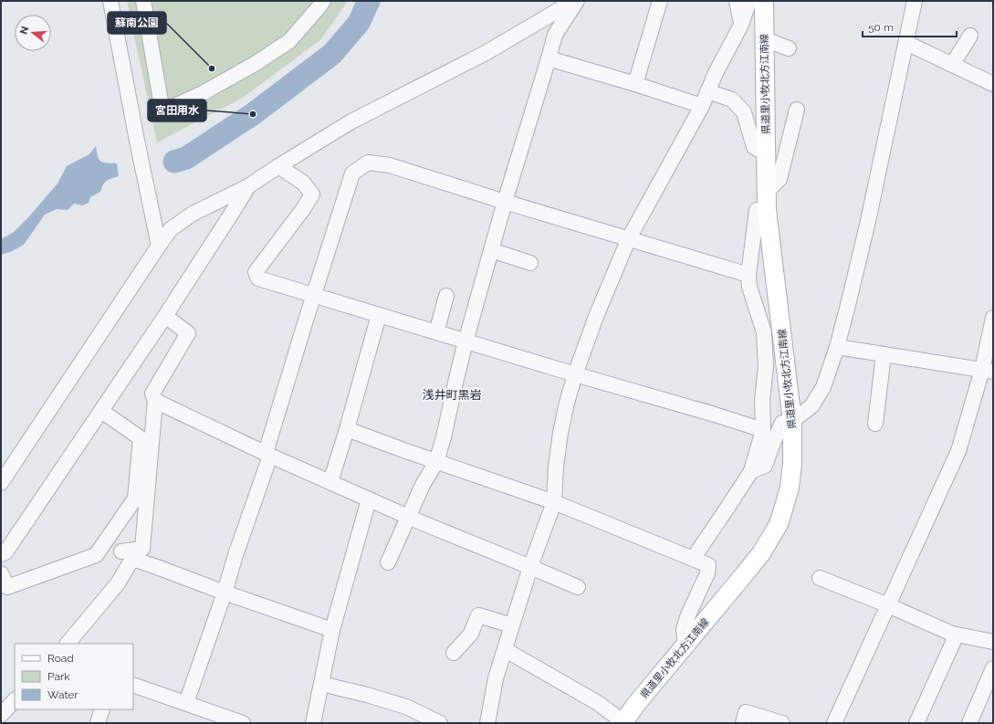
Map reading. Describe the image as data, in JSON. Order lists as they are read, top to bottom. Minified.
{"streets":{"main road":["県道里小牧北方江南線"]},"districts":["浅井町黒岩"],"places":["蘇南公園","宮田用水"],"legend":["Road","Park","Water"],"scale_bar":"50 m","north":"left"}
